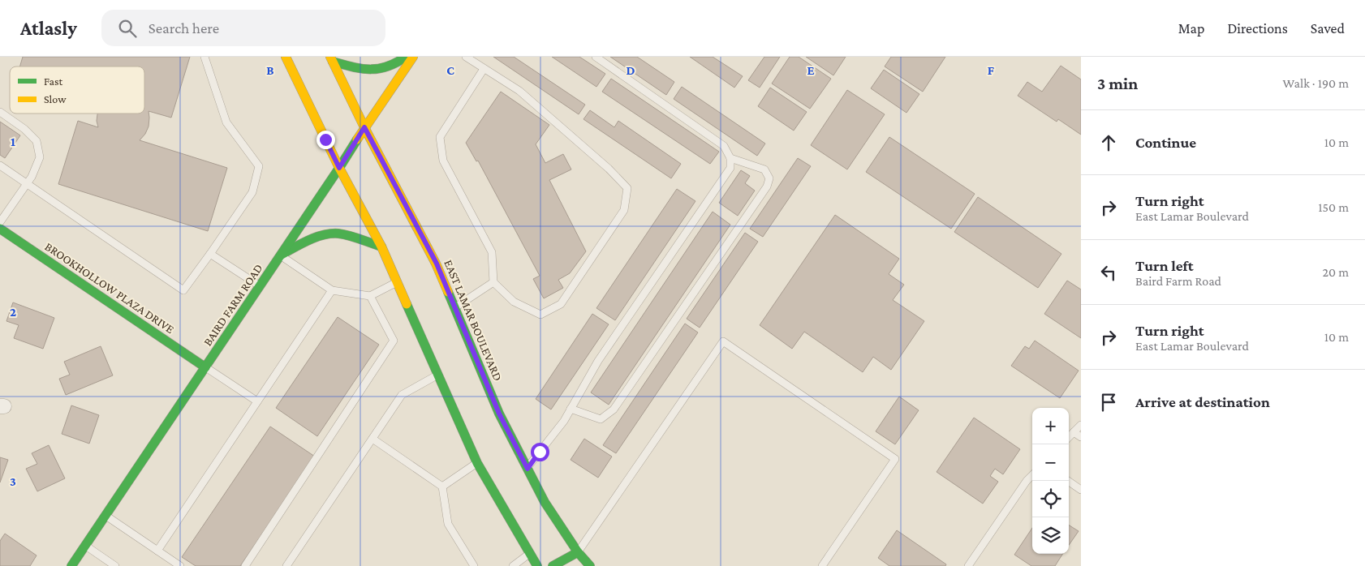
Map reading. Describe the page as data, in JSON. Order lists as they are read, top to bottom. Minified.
{"streets":{"main road":["BROOKHOLLOW PLAZA DRIVE","BAIRD FARM ROAD","EAST LAMAR BOULEVARD"]},"crossings":[["BROOKHOLLOW PLAZA DRIVE","BAIRD FARM ROAD"],["BAIRD FARM ROAD","EAST LAMAR BOULEVARD"]],"legend":["Fast","Slow"],"page":{"header":"Atlasly","search":"Search here","nav":["Map","Directions","Saved"],"heading":["3 min","Walk · 190 m"],"list":[["Continue","10 m"],["Turn right","East Lamar Boulevard","150 m"],["Turn left","Baird Farm Road","20 m"],["Turn right","East Lamar Boulevard","10 m"],"Arrive at destination"],"map_buttons":["+","−"]},"grid":{"columns":["B","C","D","E","F"],"rows":["1","2","3"]}}
